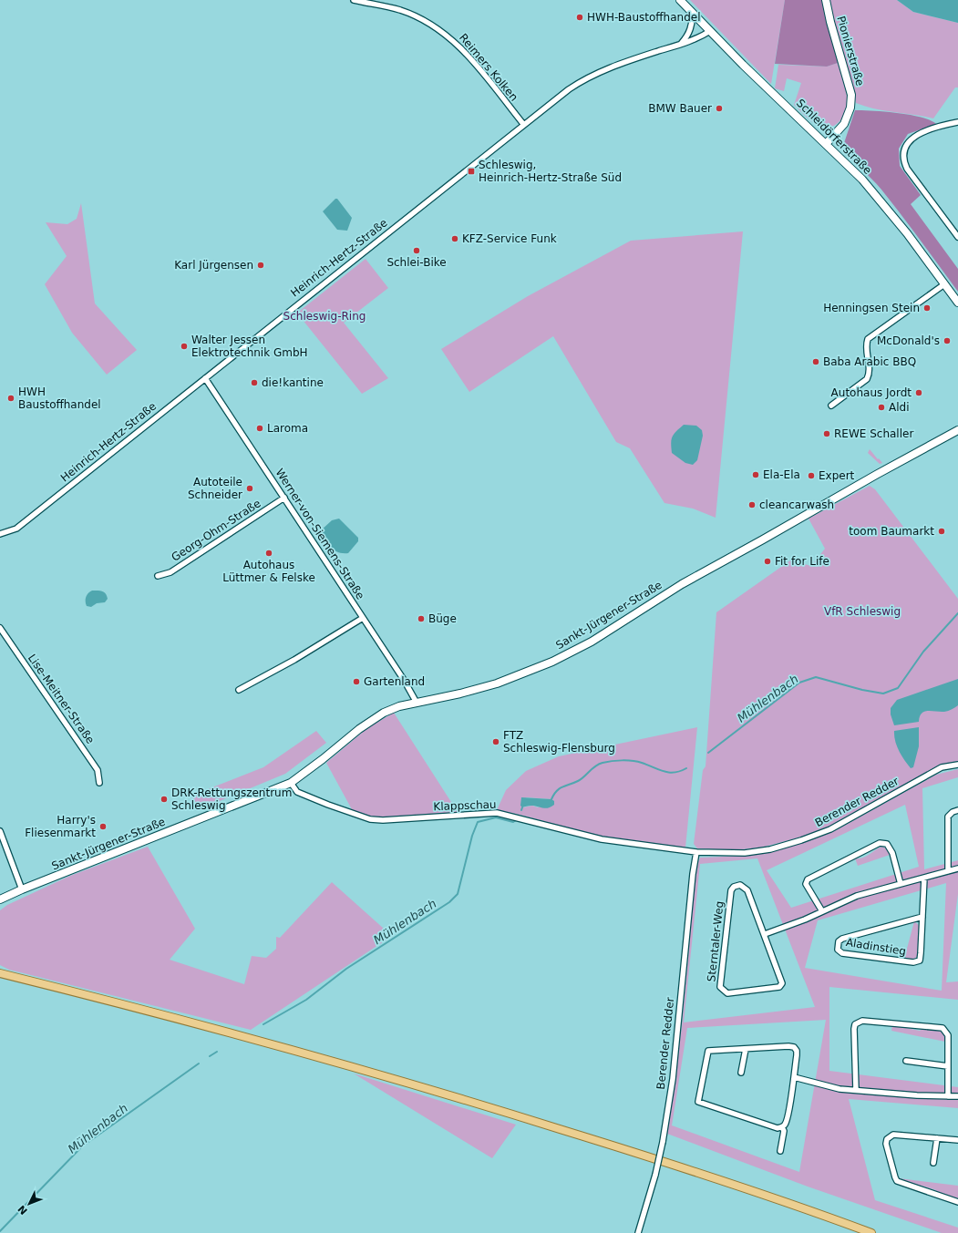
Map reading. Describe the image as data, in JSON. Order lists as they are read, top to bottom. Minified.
{"streets":{"street":["Pionierstraße","Reimers Kolken","Schleidörferstraße","Heinrich-Hertz-Straße","Georg-Ohm-Straße","Werner-von-Siemens-Straße","Sankt-Jürgener-Straße","Lise-Meitner-Straße","Berender Redder","Klappschau","Sterntaler-Weg","Aladinstieg"]},"crossings":[["Pionierstraße","Schleidörferstraße"],["Reimers Kolken","Heinrich-Hertz-Straße"],["Schleidörferstraße","Heinrich-Hertz-Straße"],["Heinrich-Hertz-Straße","Werner-von-Siemens-Straße"],["Georg-Ohm-Straße","Werner-von-Siemens-Straße"],["Werner-von-Siemens-Straße","Sankt-Jürgener-Straße"],["Sankt-Jürgener-Straße","Klappschau"],["Berender Redder","Klappschau"]],"water":["Mühlenbach"],"parks":["Schleswig-Ring","VfR Schleswig"],"places":{"other":["HWH-Baustoffhandel","BMW Bauer","KFZ-Service Funk","Schlei-Bike","Karl Jürgensen","Henningsen Stein","McDonald's","Walter Jessen Elektrotechnik GmbH","Baba Arabic BBQ","die!kantine","Autohaus Jordt","HWH Baustoffhandel","Aldi","Laroma","REWE Schaller","Ela-Ela","Expert","Autoteile Schneider","cleancarwash","toom Baumarkt","Autohaus Lüttmer & Felske","Fit for Life","Büge","Gartenland","FTZ Schleswig-Flensburg","DRK-Rettungszentrum Schleswig","Harry's Fliesenmarkt"],"transit":["Schleswig, Heinrich-Hertz-Straße Süd"]},"north":"bottom left"}
